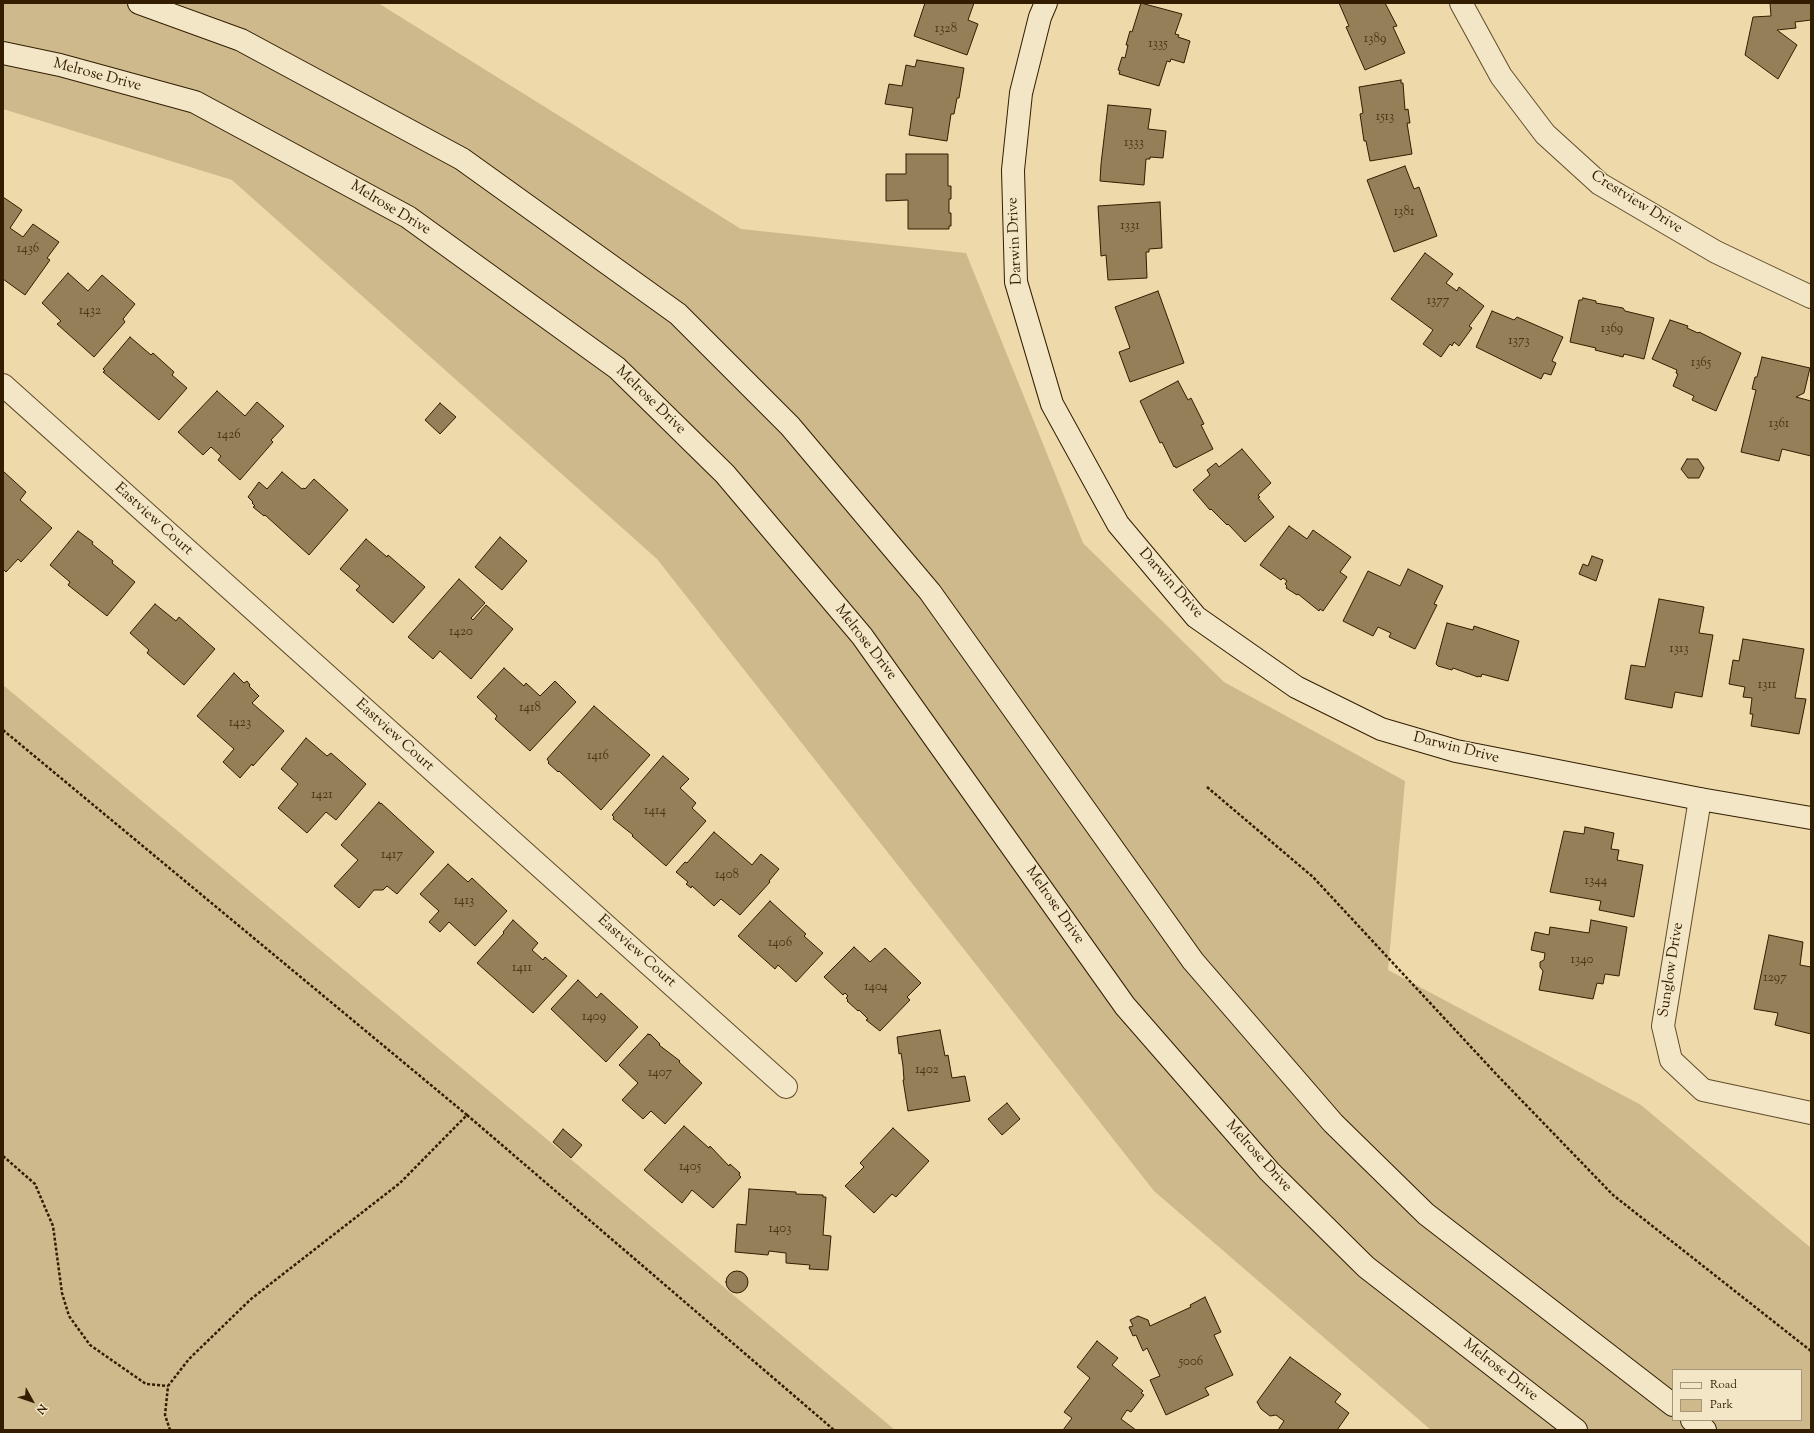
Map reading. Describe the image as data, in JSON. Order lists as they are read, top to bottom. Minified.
{"streets":{"main road":["Melrose Drive","Crestview Drive","Darwin Drive","Eastview Court","Sunglow Drive"]},"crossings":[["Darwin Drive","Sunglow Drive"]],"house_numbers":["1328","1389","1335","1513","1333","1381","1331","1436","1377","1432","1369","1373","1365","1361","1426","1420","1313","1311","1418","1423","1416","1421","1414","1417","1408","1344","1413","1406","1340","1411","1297","1404","1409","1402","1407","1405","1403","5006"],"legend":["Road","Park"],"north":"bottom right"}
